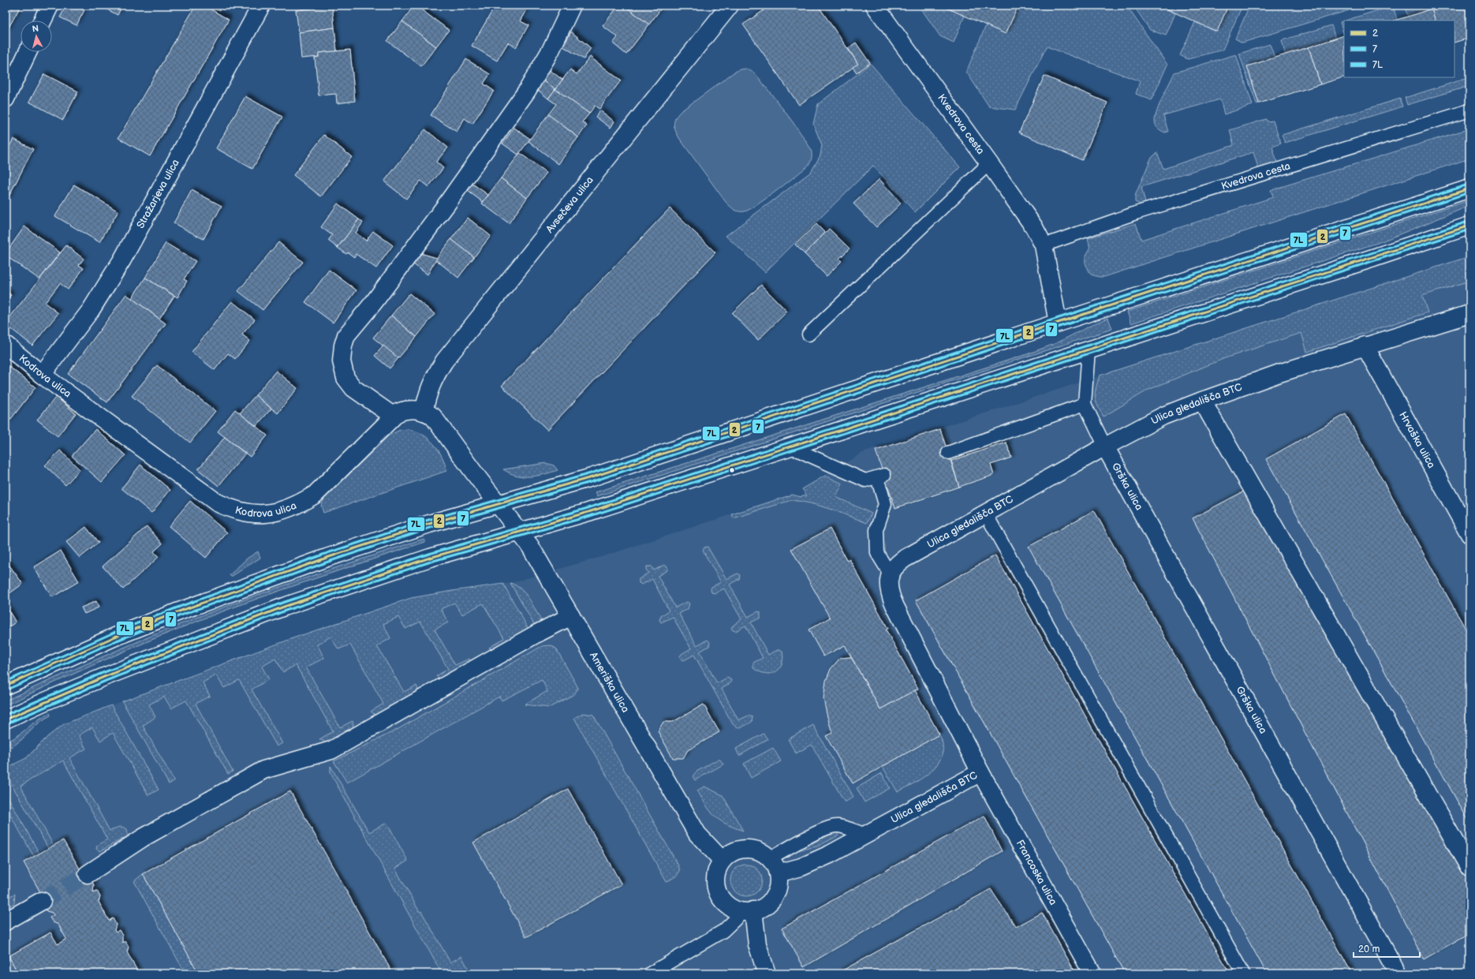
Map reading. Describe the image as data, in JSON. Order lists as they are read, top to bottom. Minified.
{"streets":{"street":["Kvedrova cesta","Stražarjeva ulica","Avsečeva ulica","Kodrova ulica","Ulica gledališča BTC","Hrvaška ulica","Grška ulica","Ameriška ulica","Francoska ulica"]},"crossings":[["Stražarjeva ulica","Kodrova ulica"],["Avsečeva ulica","Kodrova ulica"],["Kodrova ulica","Ameriška ulica"],["Ulica gledališča BTC","Hrvaška ulica"],["Ulica gledališča BTC","Grška ulica"],["Ulica gledališča BTC","Ameriška ulica"],["Ulica gledališča BTC","Francoska ulica"]],"lines":["transit line 7L","transit line 2","transit line 7"],"legend":["2","7","7L"],"scale_bar":"20 m","north":"top"}
